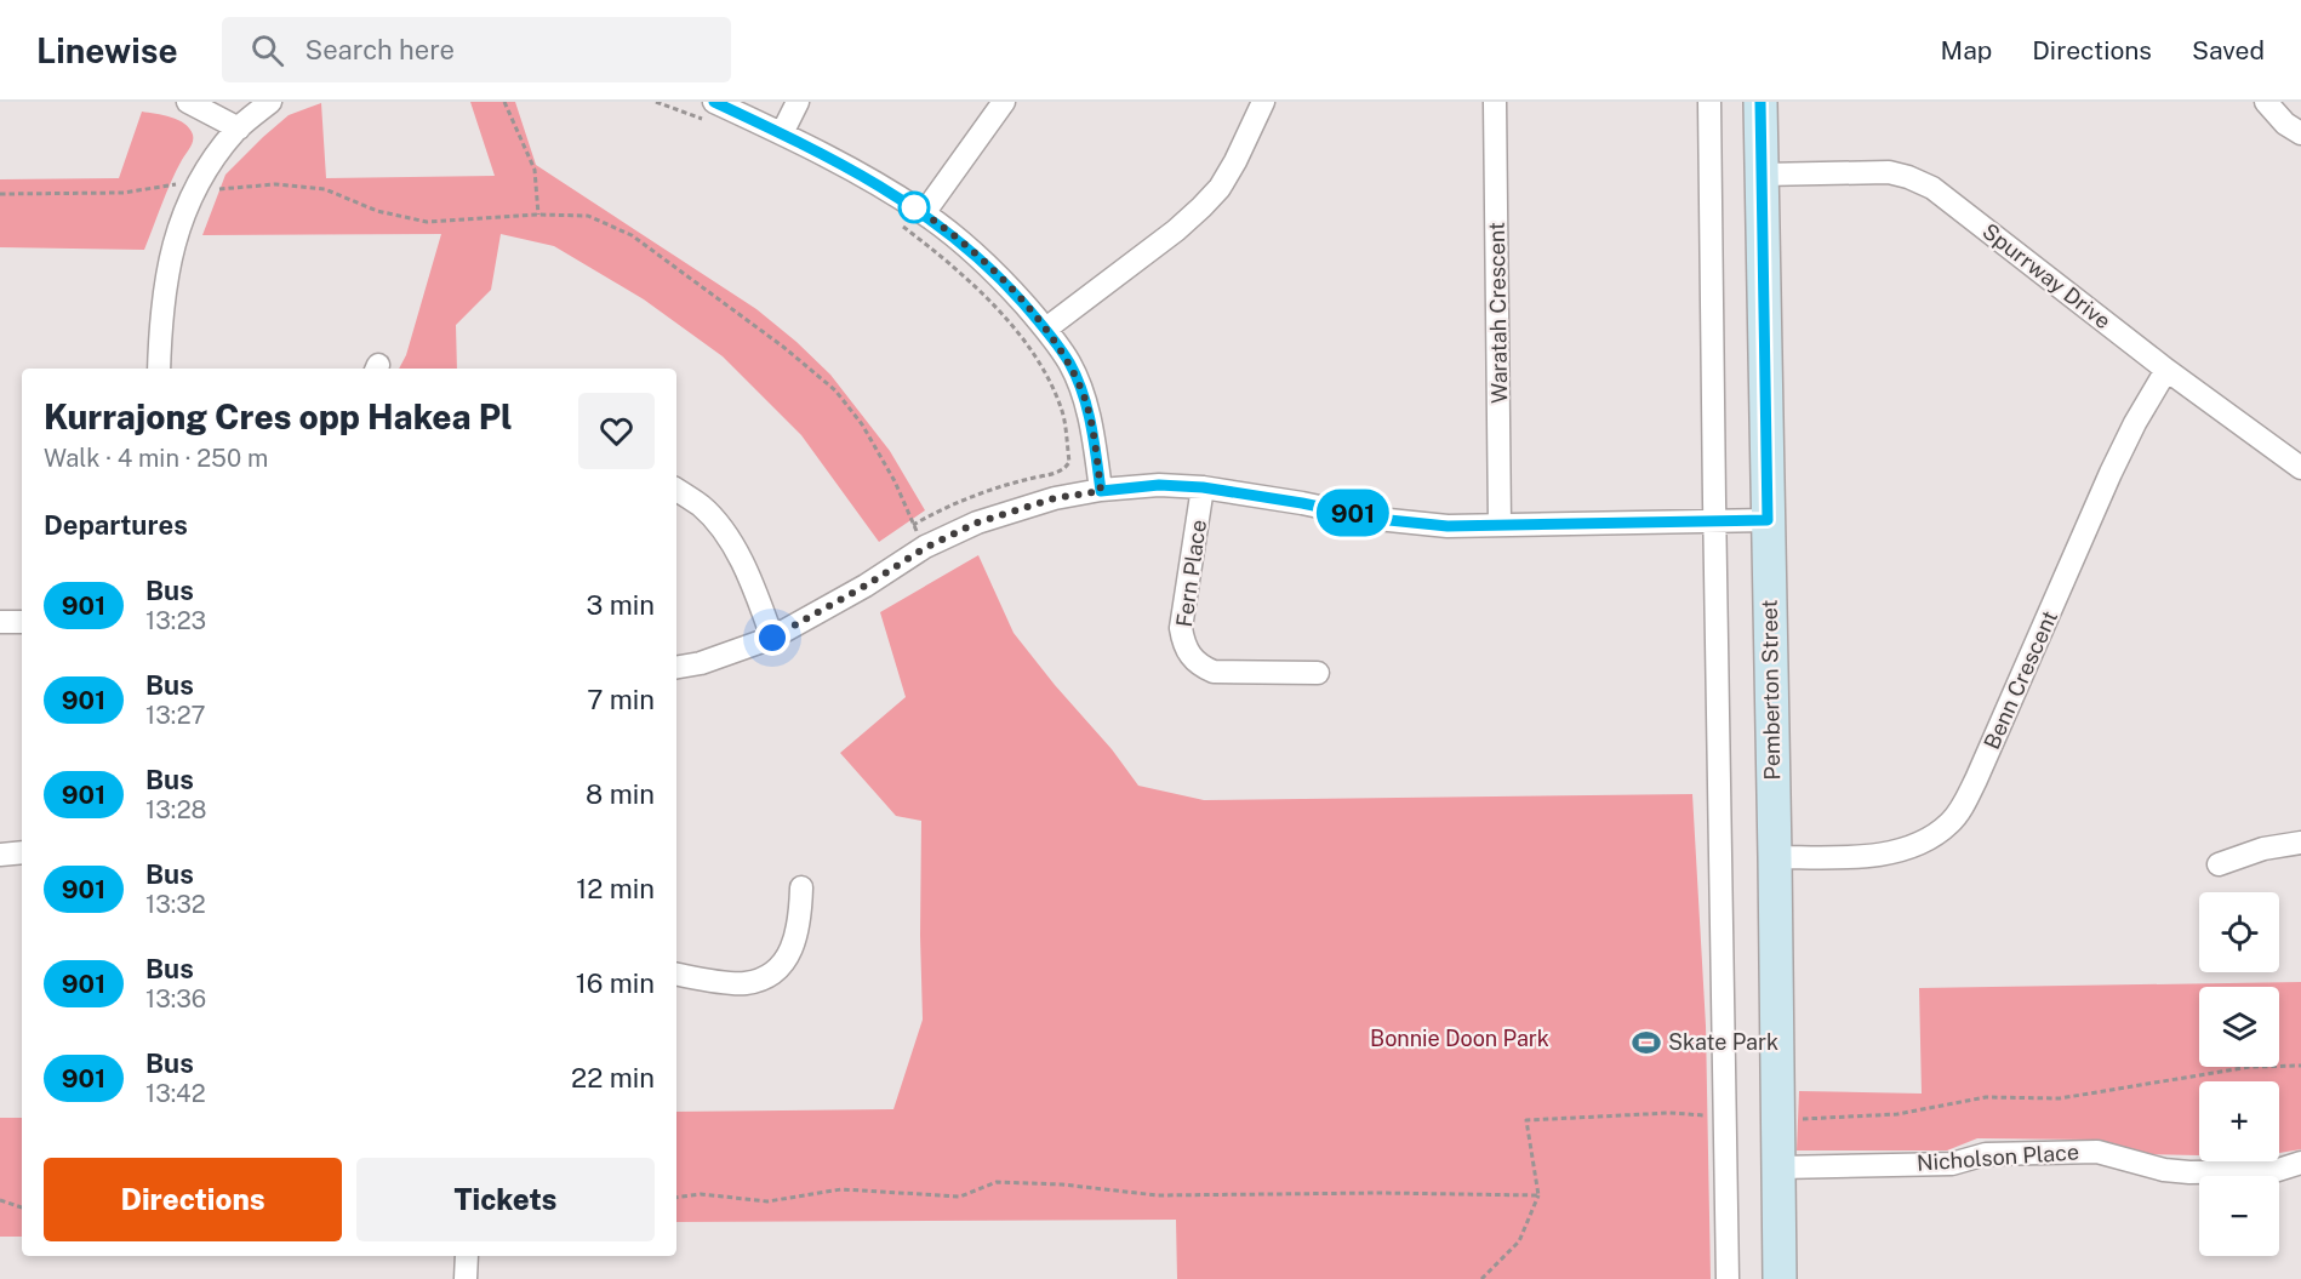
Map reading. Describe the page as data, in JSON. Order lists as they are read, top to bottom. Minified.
{"streets":{"main road":["Pemberton Street"],"street":["Spurrway Drive","Waratah Crescent","Fern Place","Benn Crescent","Nicholson Place"]},"crossings":[["Spurrway Drive","Benn Crescent"],["Spurrway Drive","Pemberton Street"],["Benn Crescent","Pemberton Street"],["Pemberton Street","Nicholson Place"]],"parks":["Bonnie Doon Park"],"places":{"sports":["Skate Park"]},"lines":["bus line 901"],"page":{"header":"Linewise","search":"Search here","nav":["Map","Directions","Saved"],"on_map":"901","heading":[["Kurrajong Cres opp Hakea Pl","Walk · 4 min · 250 m"],"Departures"],"list":[{"mark":"901","name":"Bus","note":"13:23","value":"3 min"},{"mark":"901","name":"Bus","note":"13:27","value":"7 min"},{"mark":"901","name":"Bus","note":"13:28","value":"8 min"},{"mark":"901","name":"Bus","note":"13:32","value":"12 min"},{"mark":"901","name":"Bus","note":"13:36","value":"16 min"},{"mark":"901","name":"Bus","note":"13:42","value":"22 min"}],"map_buttons":["+","−"],"buttons":["Directions","Tickets"]}}
